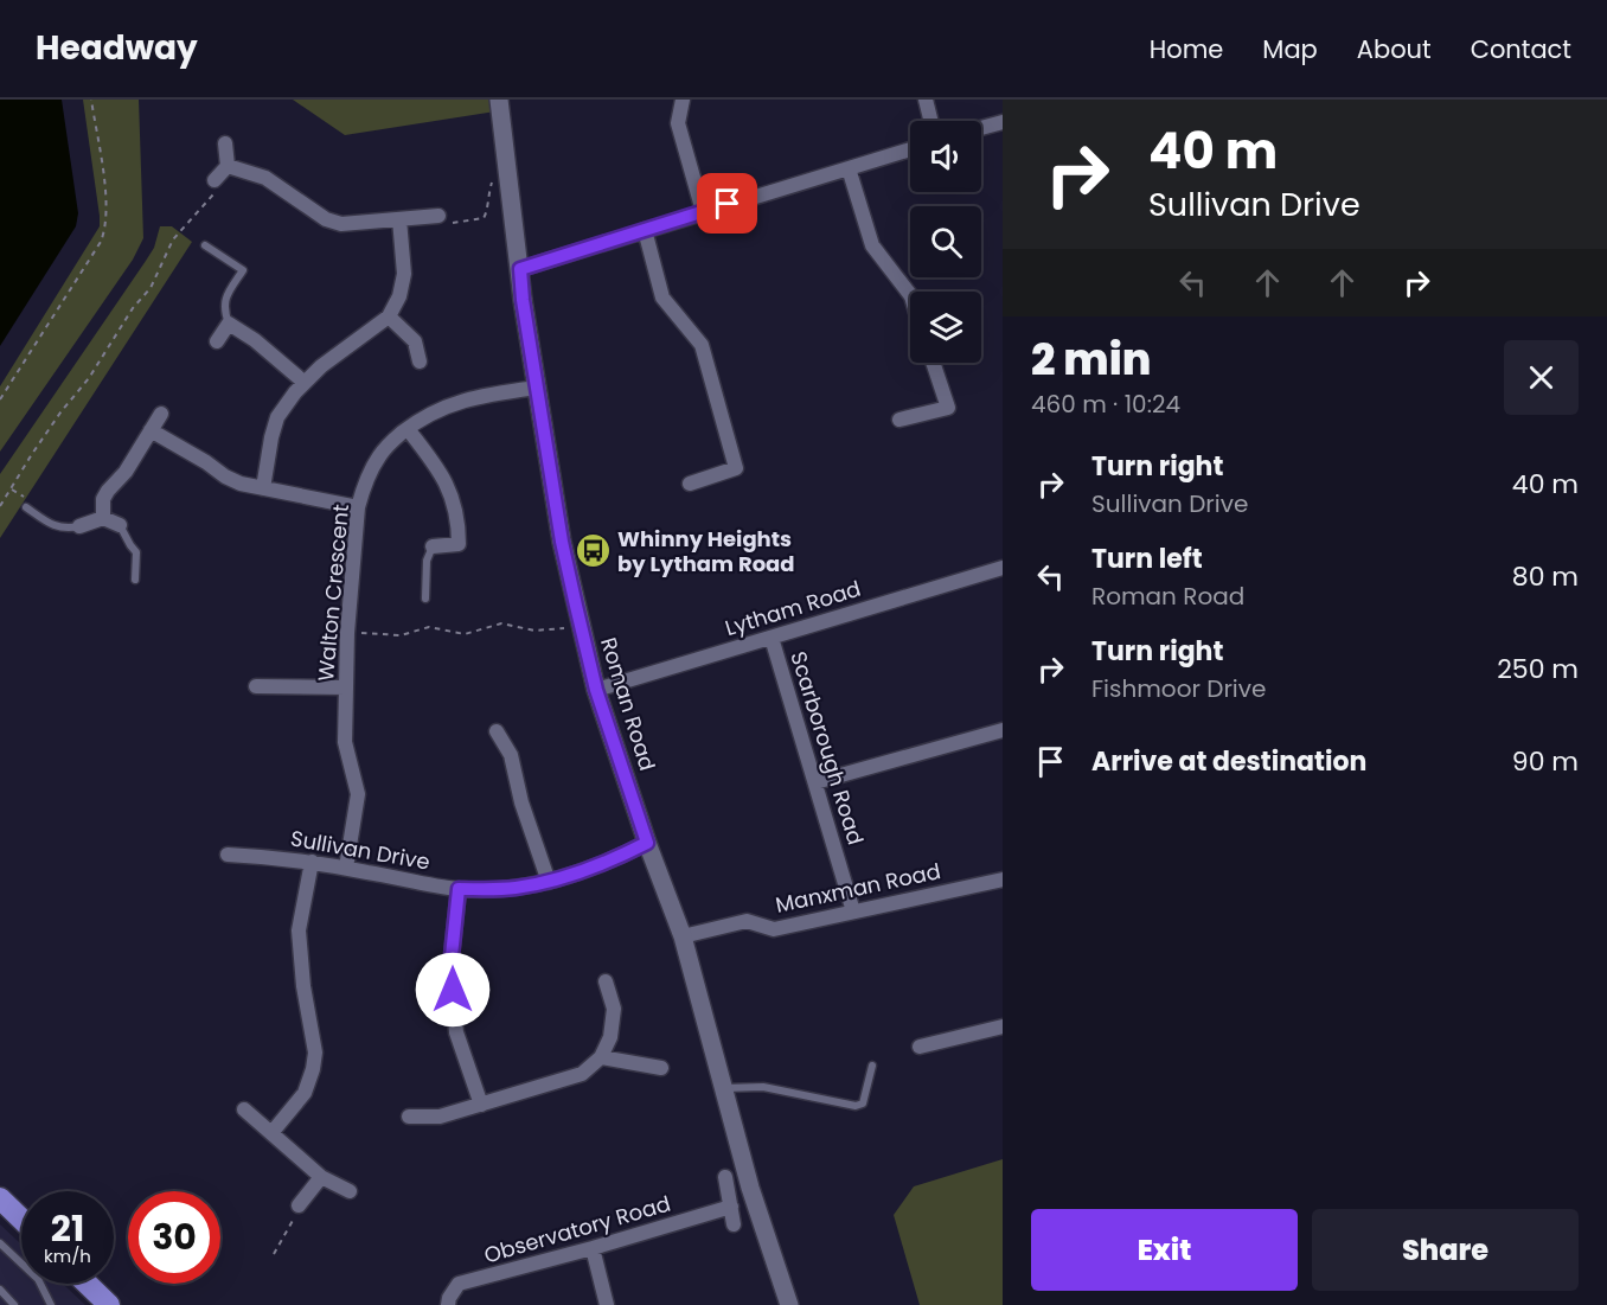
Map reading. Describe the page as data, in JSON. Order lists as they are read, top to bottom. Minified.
{"streets":{"street":["Walton Crescent","Lytham Road","Roman Road","Scarborough Road","Sullivan Drive","Manxman Road","Observatory Road"]},"crossings":[["Walton Crescent","Roman Road"],["Walton Crescent","Sullivan Drive"],["Lytham Road","Roman Road"],["Lytham Road","Scarborough Road"],["Roman Road","Sullivan Drive"],["Roman Road","Manxman Road"],["Scarborough Road","Manxman Road"]],"places":{"bus stop":["Whinny Heights by Lytham Road"]},"page":{"header":"Headway","nav":["Home","Map","About","Contact"],"turn":["40 m","Sullivan Drive"],"heading":["2 min","460 m · 10:24"],"list":[{"name":"Turn right","note":"Sullivan Drive","value":"40 m"},{"name":"Turn left","note":"Roman Road","value":"80 m"},{"name":"Turn right","note":"Fishmoor Drive","value":"250 m"},{"name":"Arrive at destination","value":"90 m"}],"speed":"21 km/h","limit":"30","buttons":["Exit","Share"]}}
